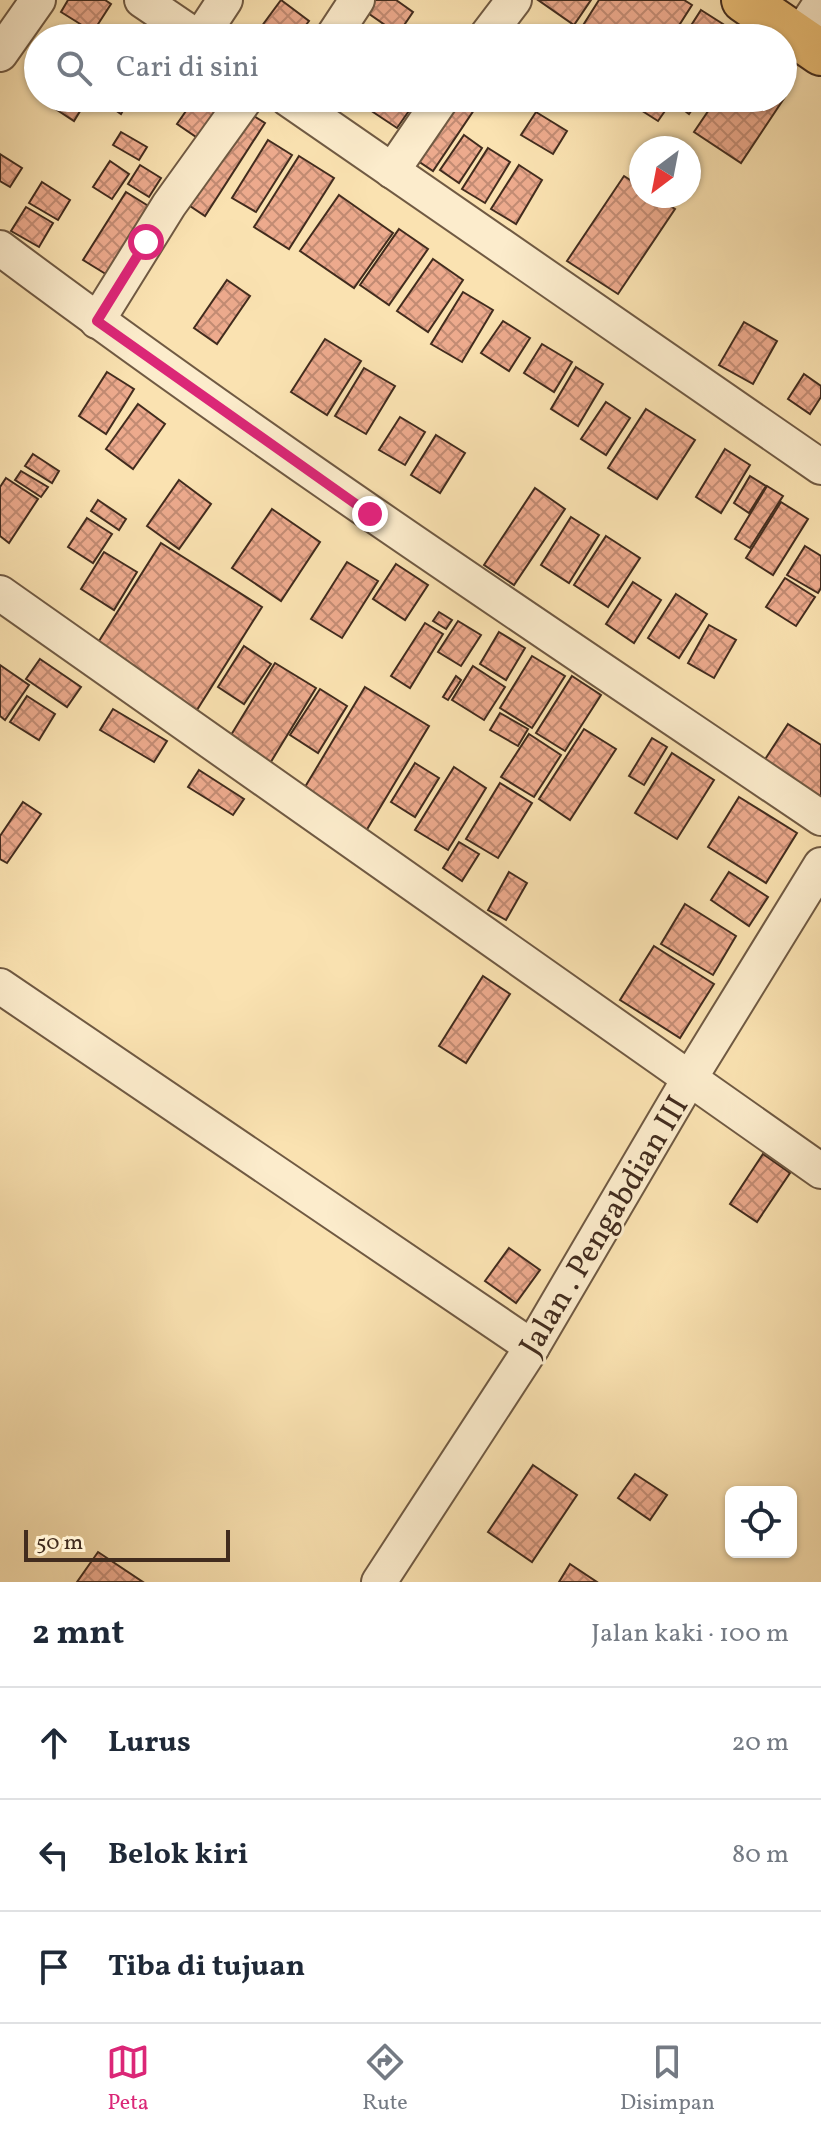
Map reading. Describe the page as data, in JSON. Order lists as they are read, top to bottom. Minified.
{"streets":{"street":["Jalan . Pengabdian III"]},"scale_bar":"50 m","north":"bottom left","page":{"search":"Cari di sini","scale":"50 m","heading":["2 mnt","Jalan kaki · 100 m"],"list":[["Lurus","20 m"],["Belok kiri","80 m"],"Tiba di tujuan"],"nav":["Peta","Rute","Disimpan"]}}
